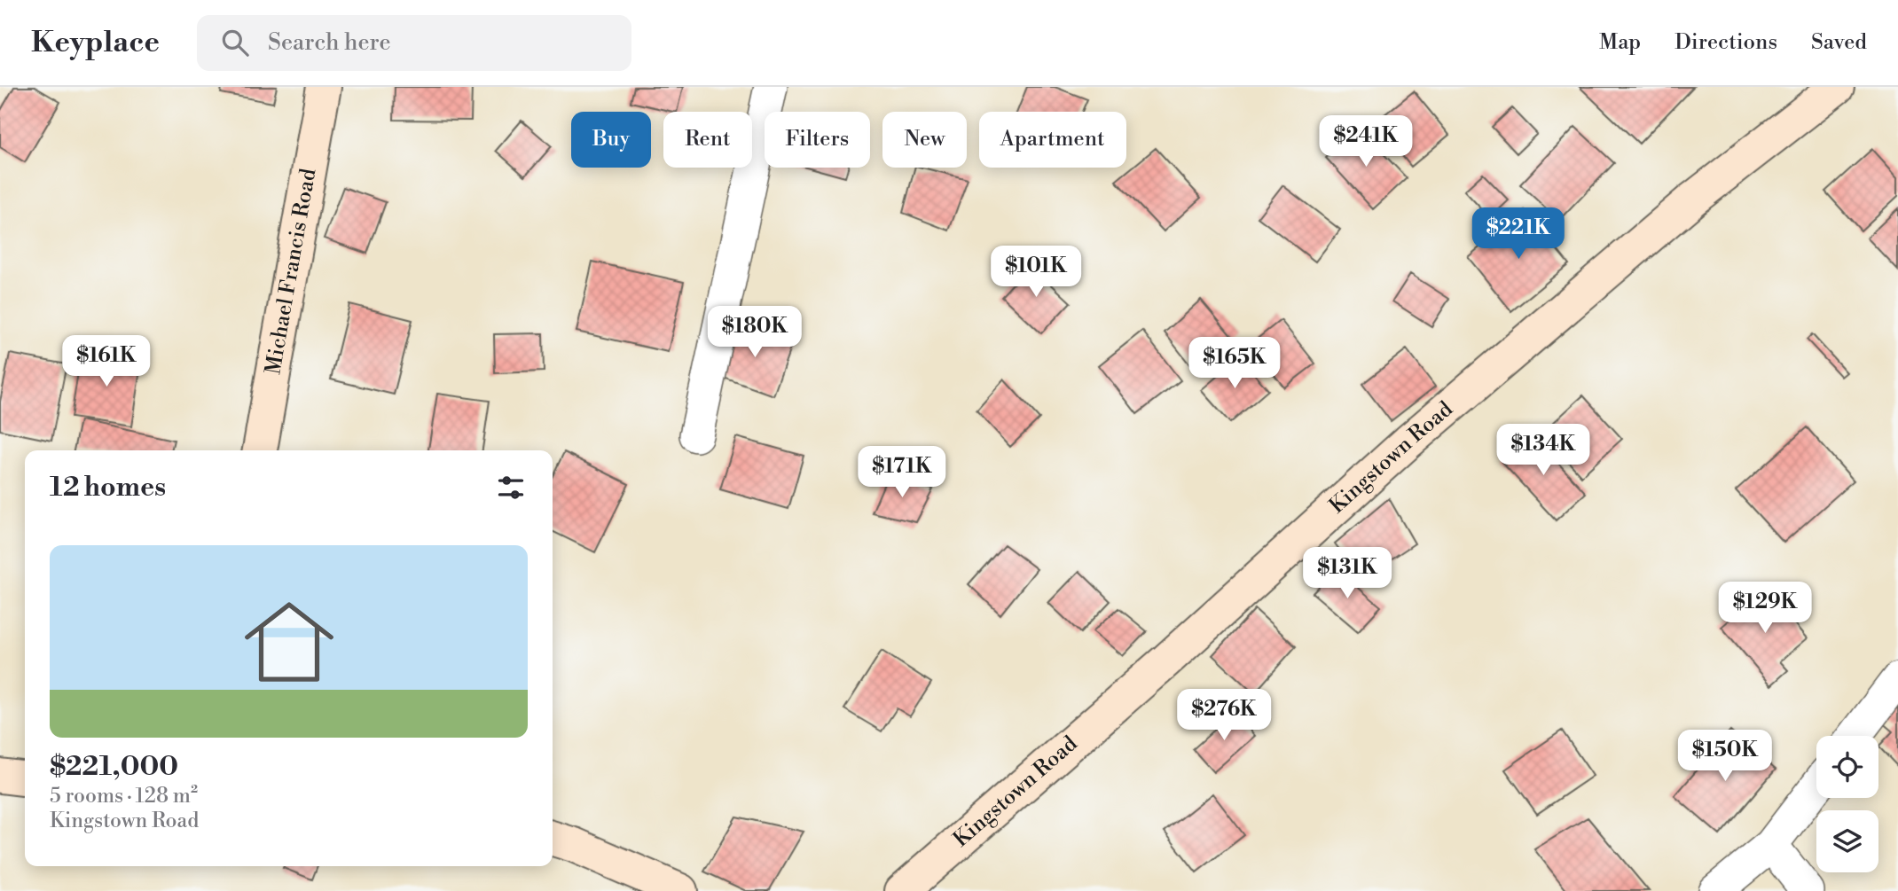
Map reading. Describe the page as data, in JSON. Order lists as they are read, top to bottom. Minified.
{"streets":{"street":["Michael Francis Road","Kingstown Road"]},"page":{"header":"Keyplace","search":"Search here","nav":["Map","Directions","Saved"],"chip":["Buy","Rent","Filters","New","Apartment"],"price":["$241K","$221K","$101K","$180K","$161K","$165K","$134K","$171K","$131K","$129K","$276K","$150K"],"heading":"12 homes","list":[{"name":"$221,000","note":"5 rooms · 128 m² · Kingstown Road"}]}}
